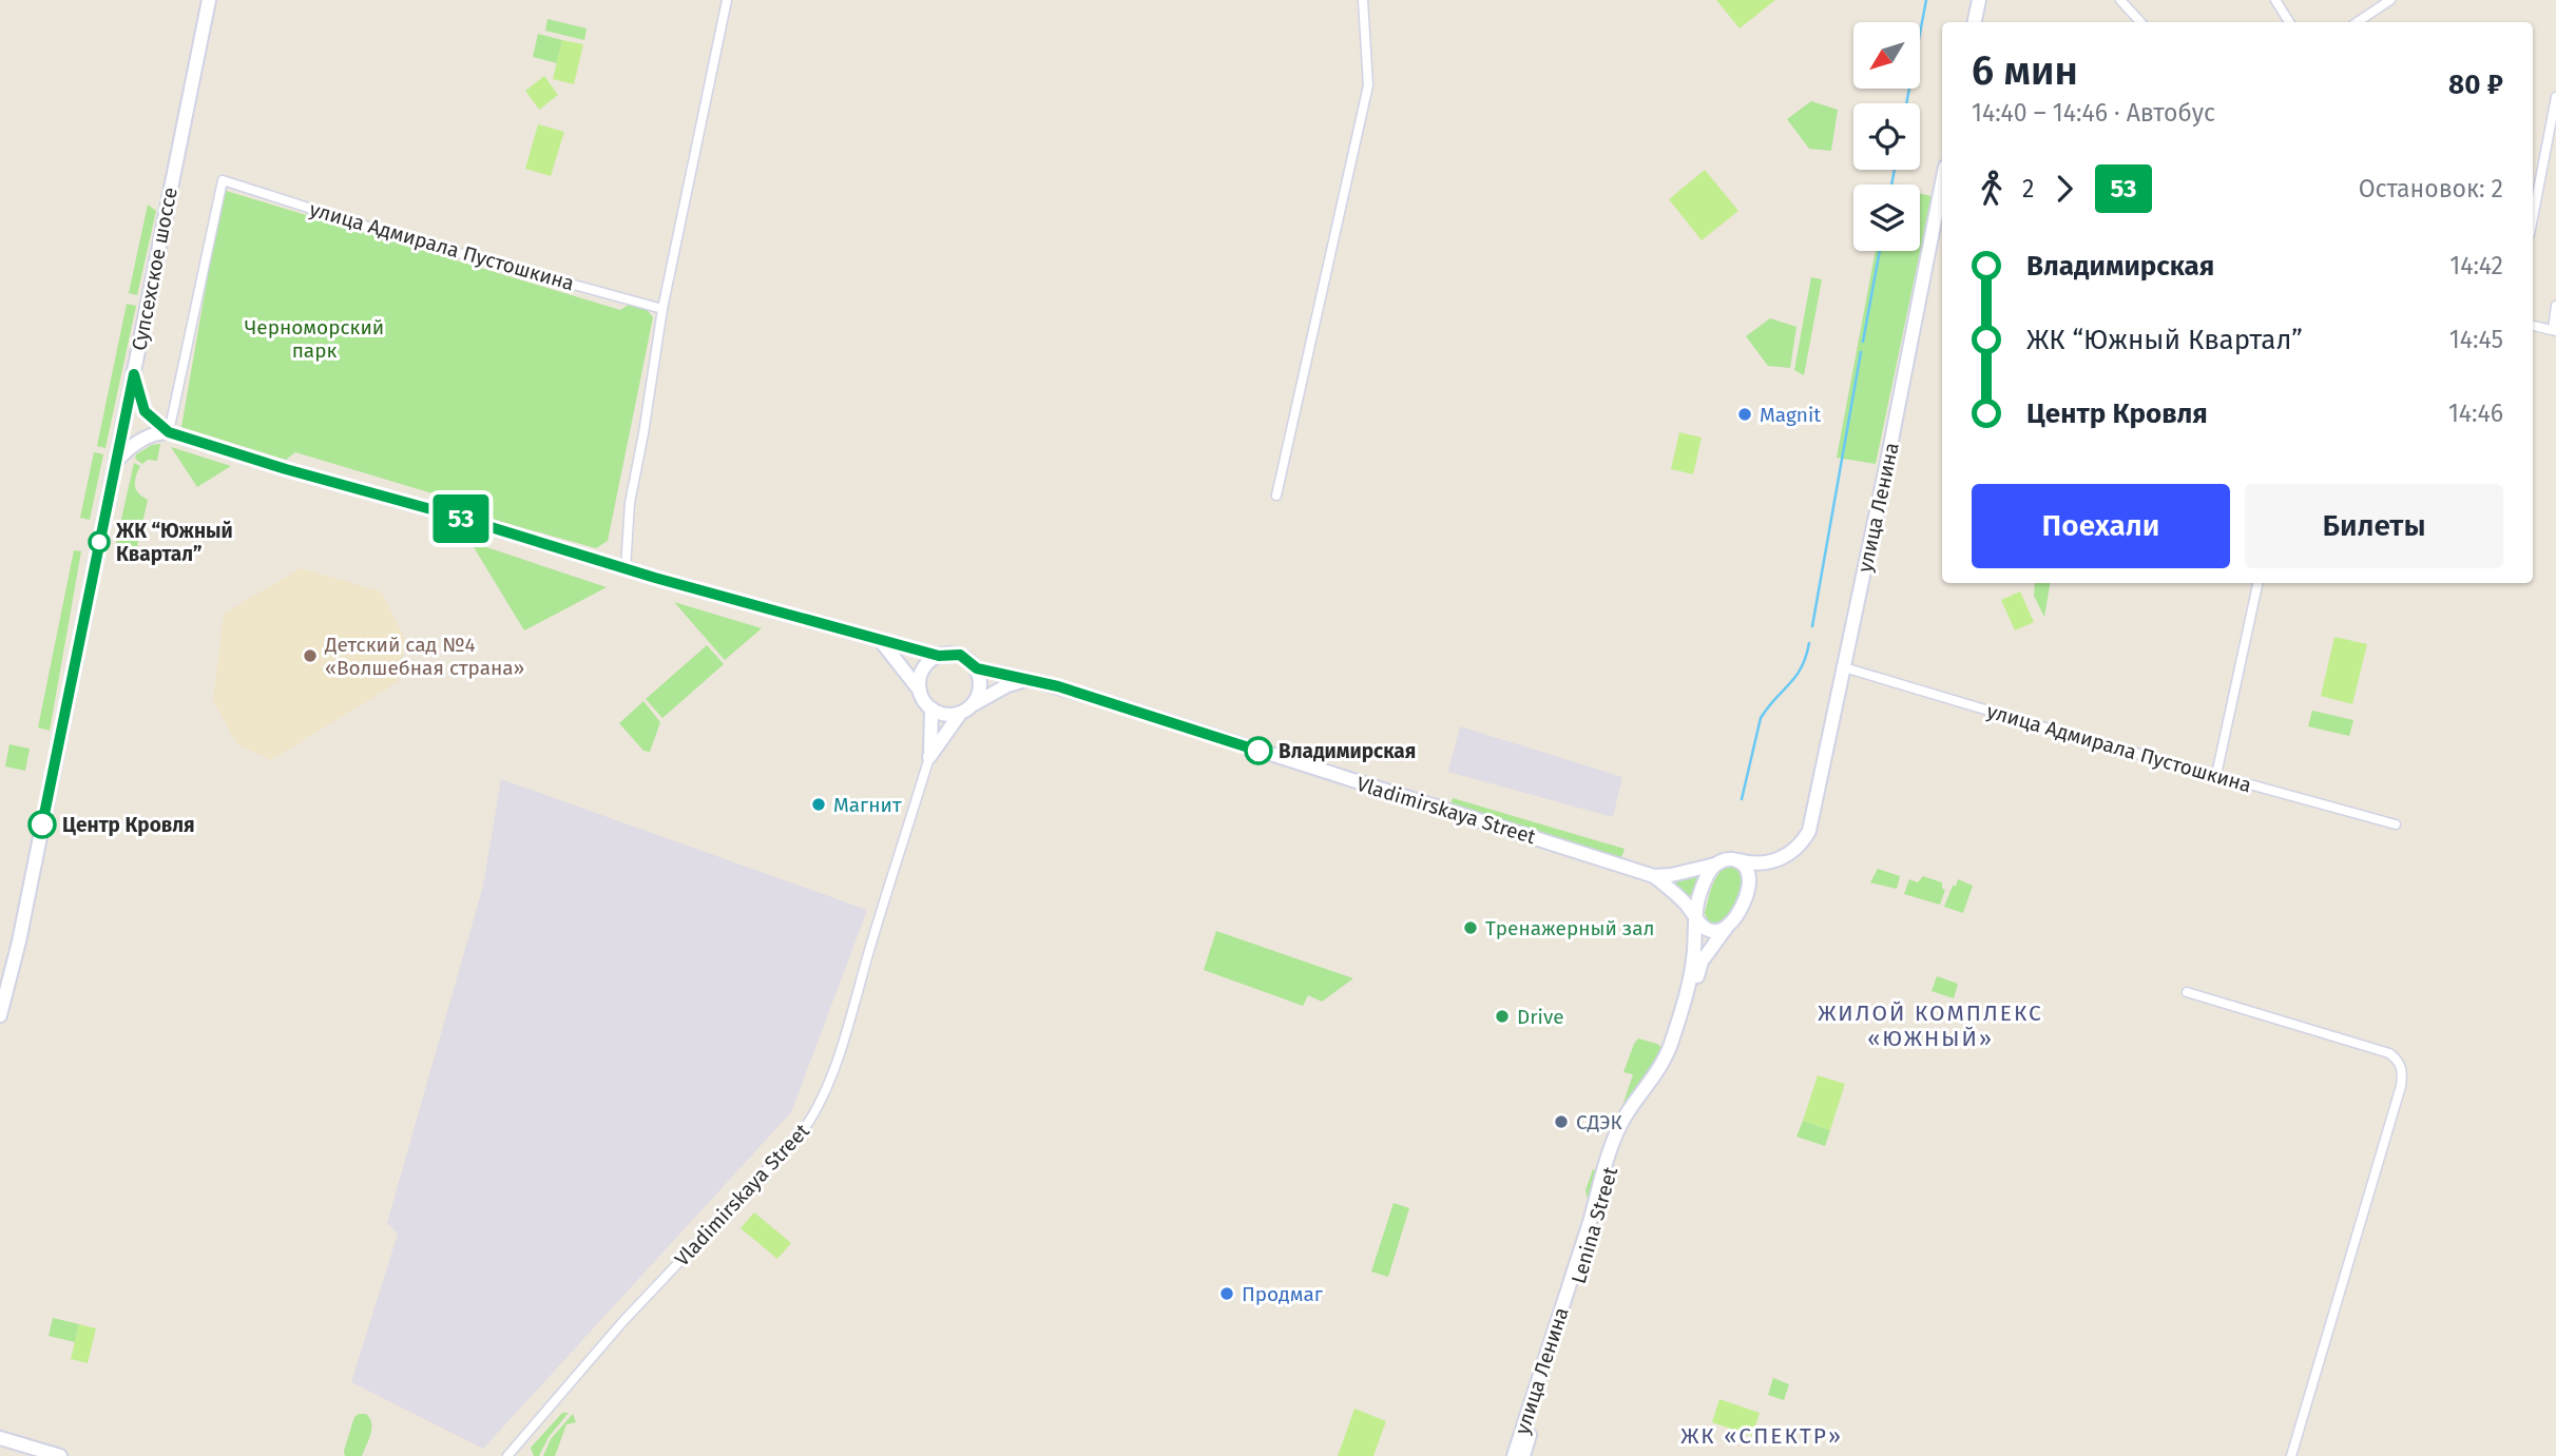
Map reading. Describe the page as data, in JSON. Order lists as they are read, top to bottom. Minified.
{"streets":{"street":["улица Адмирала Пустошкина","Супсехское шоссе","улица Ленина","Vladimirskaya Street","Lenina Street"]},"crossings":[["улица Адмирала Пустошкина","улица Ленина"],["улица Ленина","Vladimirskaya Street"],["Vladimirskaya Street","Lenina Street"]],"districts":["ЖИЛОЙ КОМПЛЕКС «ЮЖНЫЙ»","ЖК «СПЕКТР»"],"parks":["Черноморский парк"],"places":["Magnit","ЖК “Южный Квартал”","Детский сад №4 «Волшебная страна»","Владимирская","Магнит","Центр Кровля","Тренажерный зал","Drive","СДЭК","Продмаг"],"lines":["bus line 53"],"north":"bottom left","page":{"on_map":"53","heading":["6 мин","14:40 – 14:46 · Автобус","80 ₽"],"legs":["2","53","Остановок: 2"],"list":[{"name":"Владимирская","value":"14:42"},{"name":"ЖК “Южный Квартал”","value":"14:45"},{"name":"Центр Кровля","value":"14:46"}],"buttons":["Поехали","Билеты"]}}
